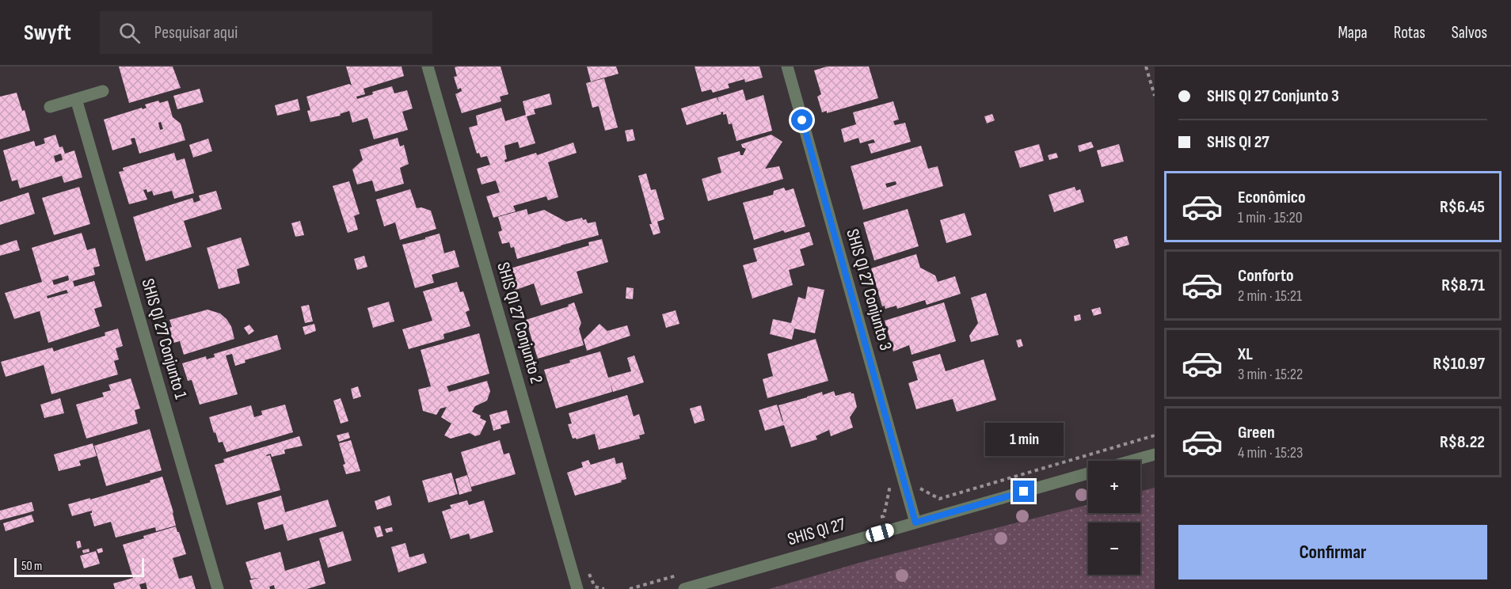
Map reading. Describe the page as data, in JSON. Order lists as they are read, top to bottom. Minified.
{"streets":{"street":["SHIS QI 27 Conjunto 3","SHIS QI 27 Conjunto 2","SHIS QI 27 Conjunto 1","SHIS QI 27"]},"crossings":[["SHIS QI 27 Conjunto 3","SHIS QI 27"]],"scale_bar":"50 m","page":{"header":"Swyft","search":"Pesquisar aqui","nav":["Mapa","Rotas","Salvos"],"banner":["SHIS QI 27 Conjunto 3","SHIS QI 27"],"list":[{"name":"Econômico","note":"1 min · 15:20","value":"R$6.45"},{"name":"Conforto","note":"2 min · 15:21","value":"R$8.71"},{"name":"XL","note":"3 min · 15:22","value":"R$10.97"},{"name":"Green","note":"4 min · 15:23","value":"R$8.22"}],"bubble":"1 min","map_buttons":["+","−"],"buttons":"Confirmar","scale":"50 m"}}
